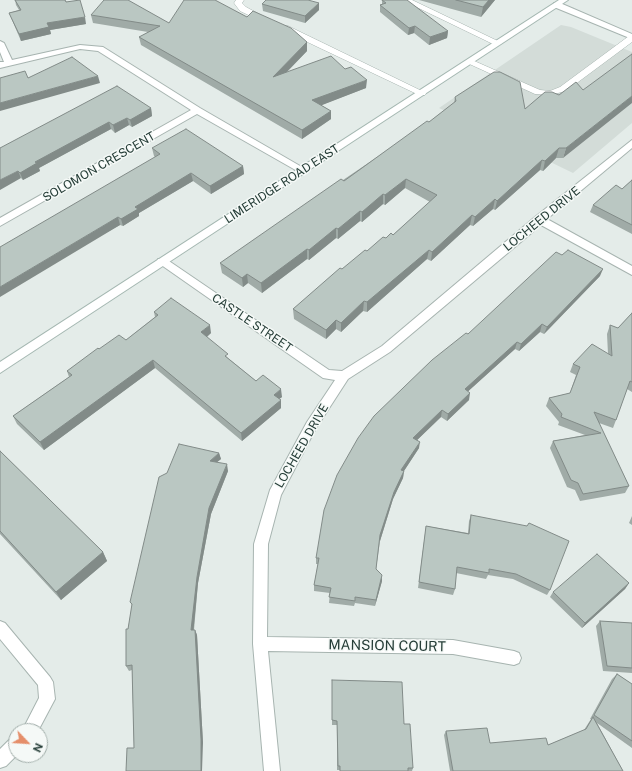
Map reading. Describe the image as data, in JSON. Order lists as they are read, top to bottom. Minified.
{"streets":{"street":["SOLOMON CRESCENT","LIMERIDGE ROAD EAST","LOCHEED DRIVE","CASTLE STREET","MANSION COURT"]},"crossings":[["LIMERIDGE ROAD EAST","CASTLE STREET"],["LOCHEED DRIVE","CASTLE STREET"],["LOCHEED DRIVE","MANSION COURT"]],"north":"bottom right"}
